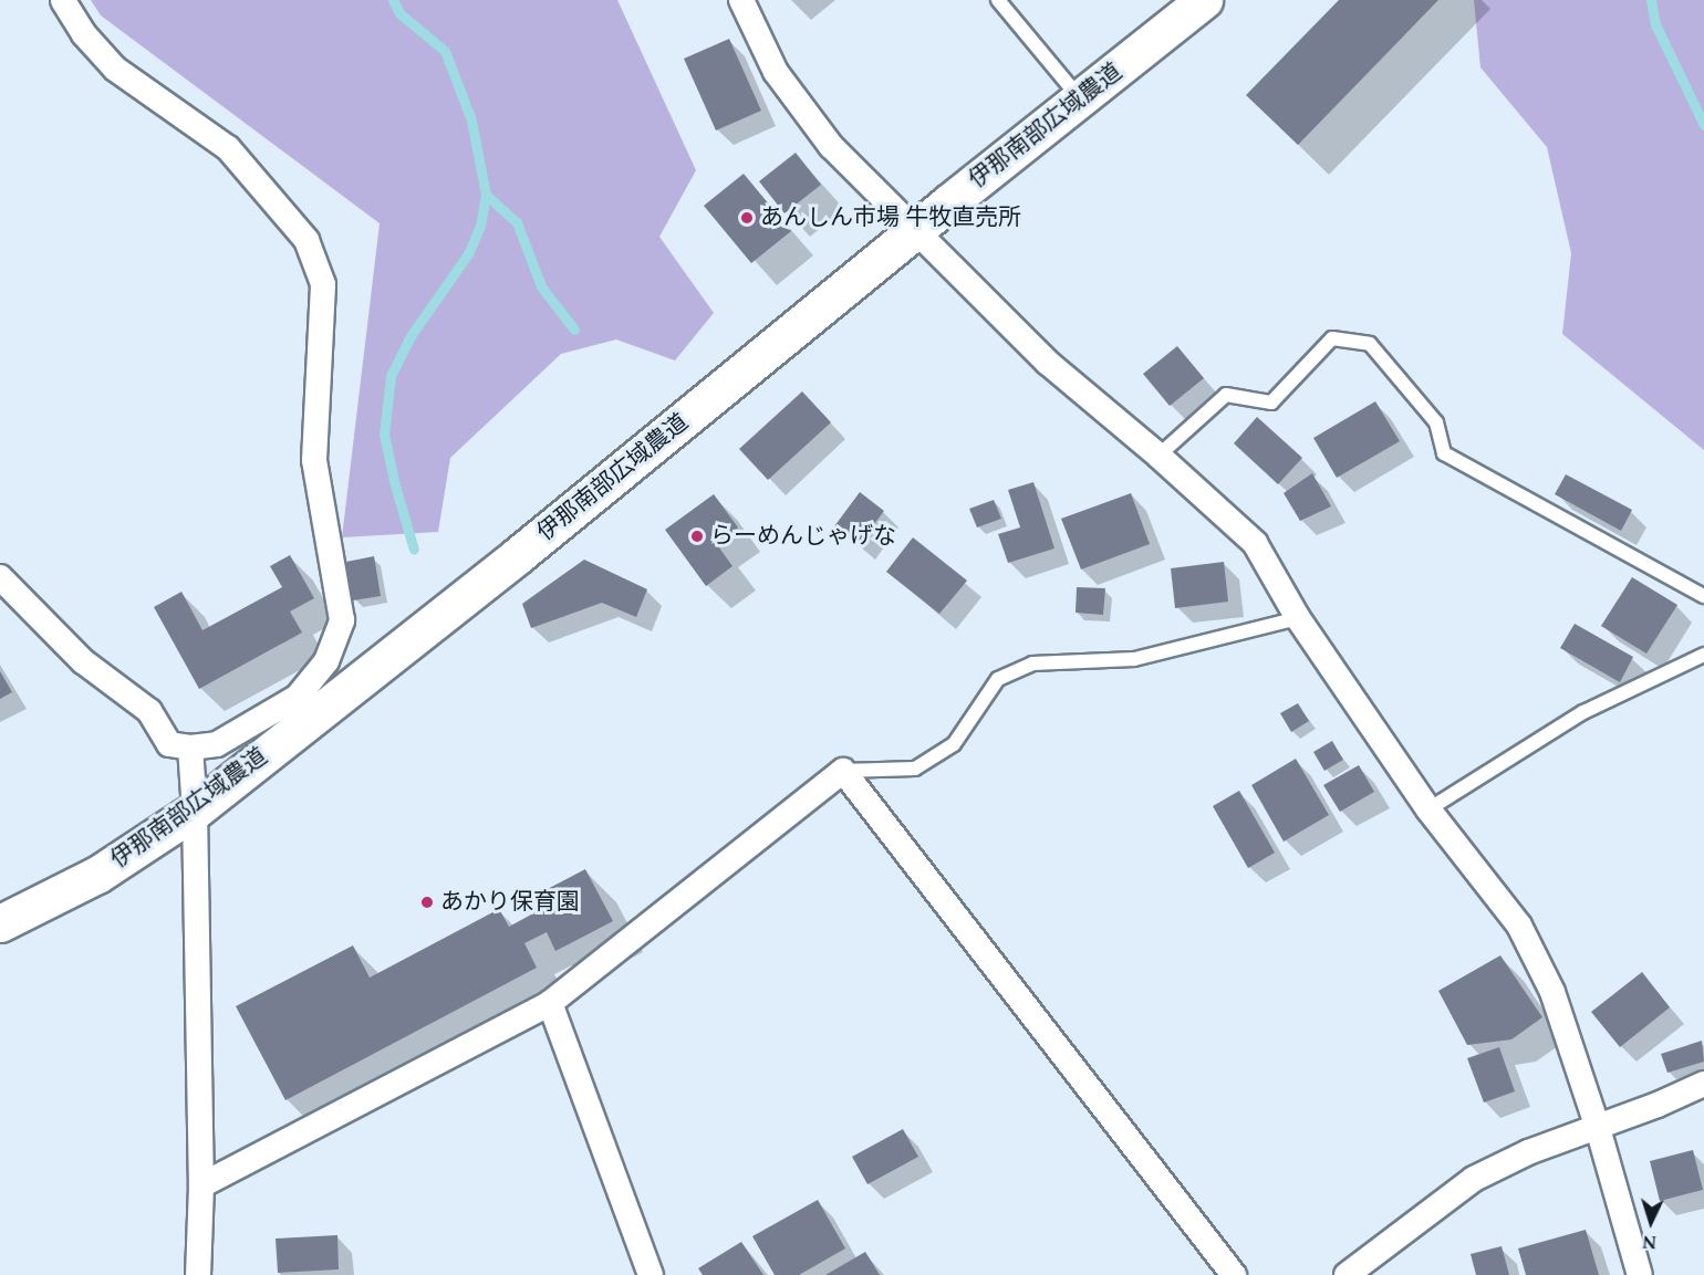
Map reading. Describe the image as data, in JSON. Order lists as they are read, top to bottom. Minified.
{"streets":{"street":["伊那南部広域農道"]},"places":["あんしん市場 牛牧直売所","らーめんじゃげな","あかり保育園"],"north":"bottom"}
